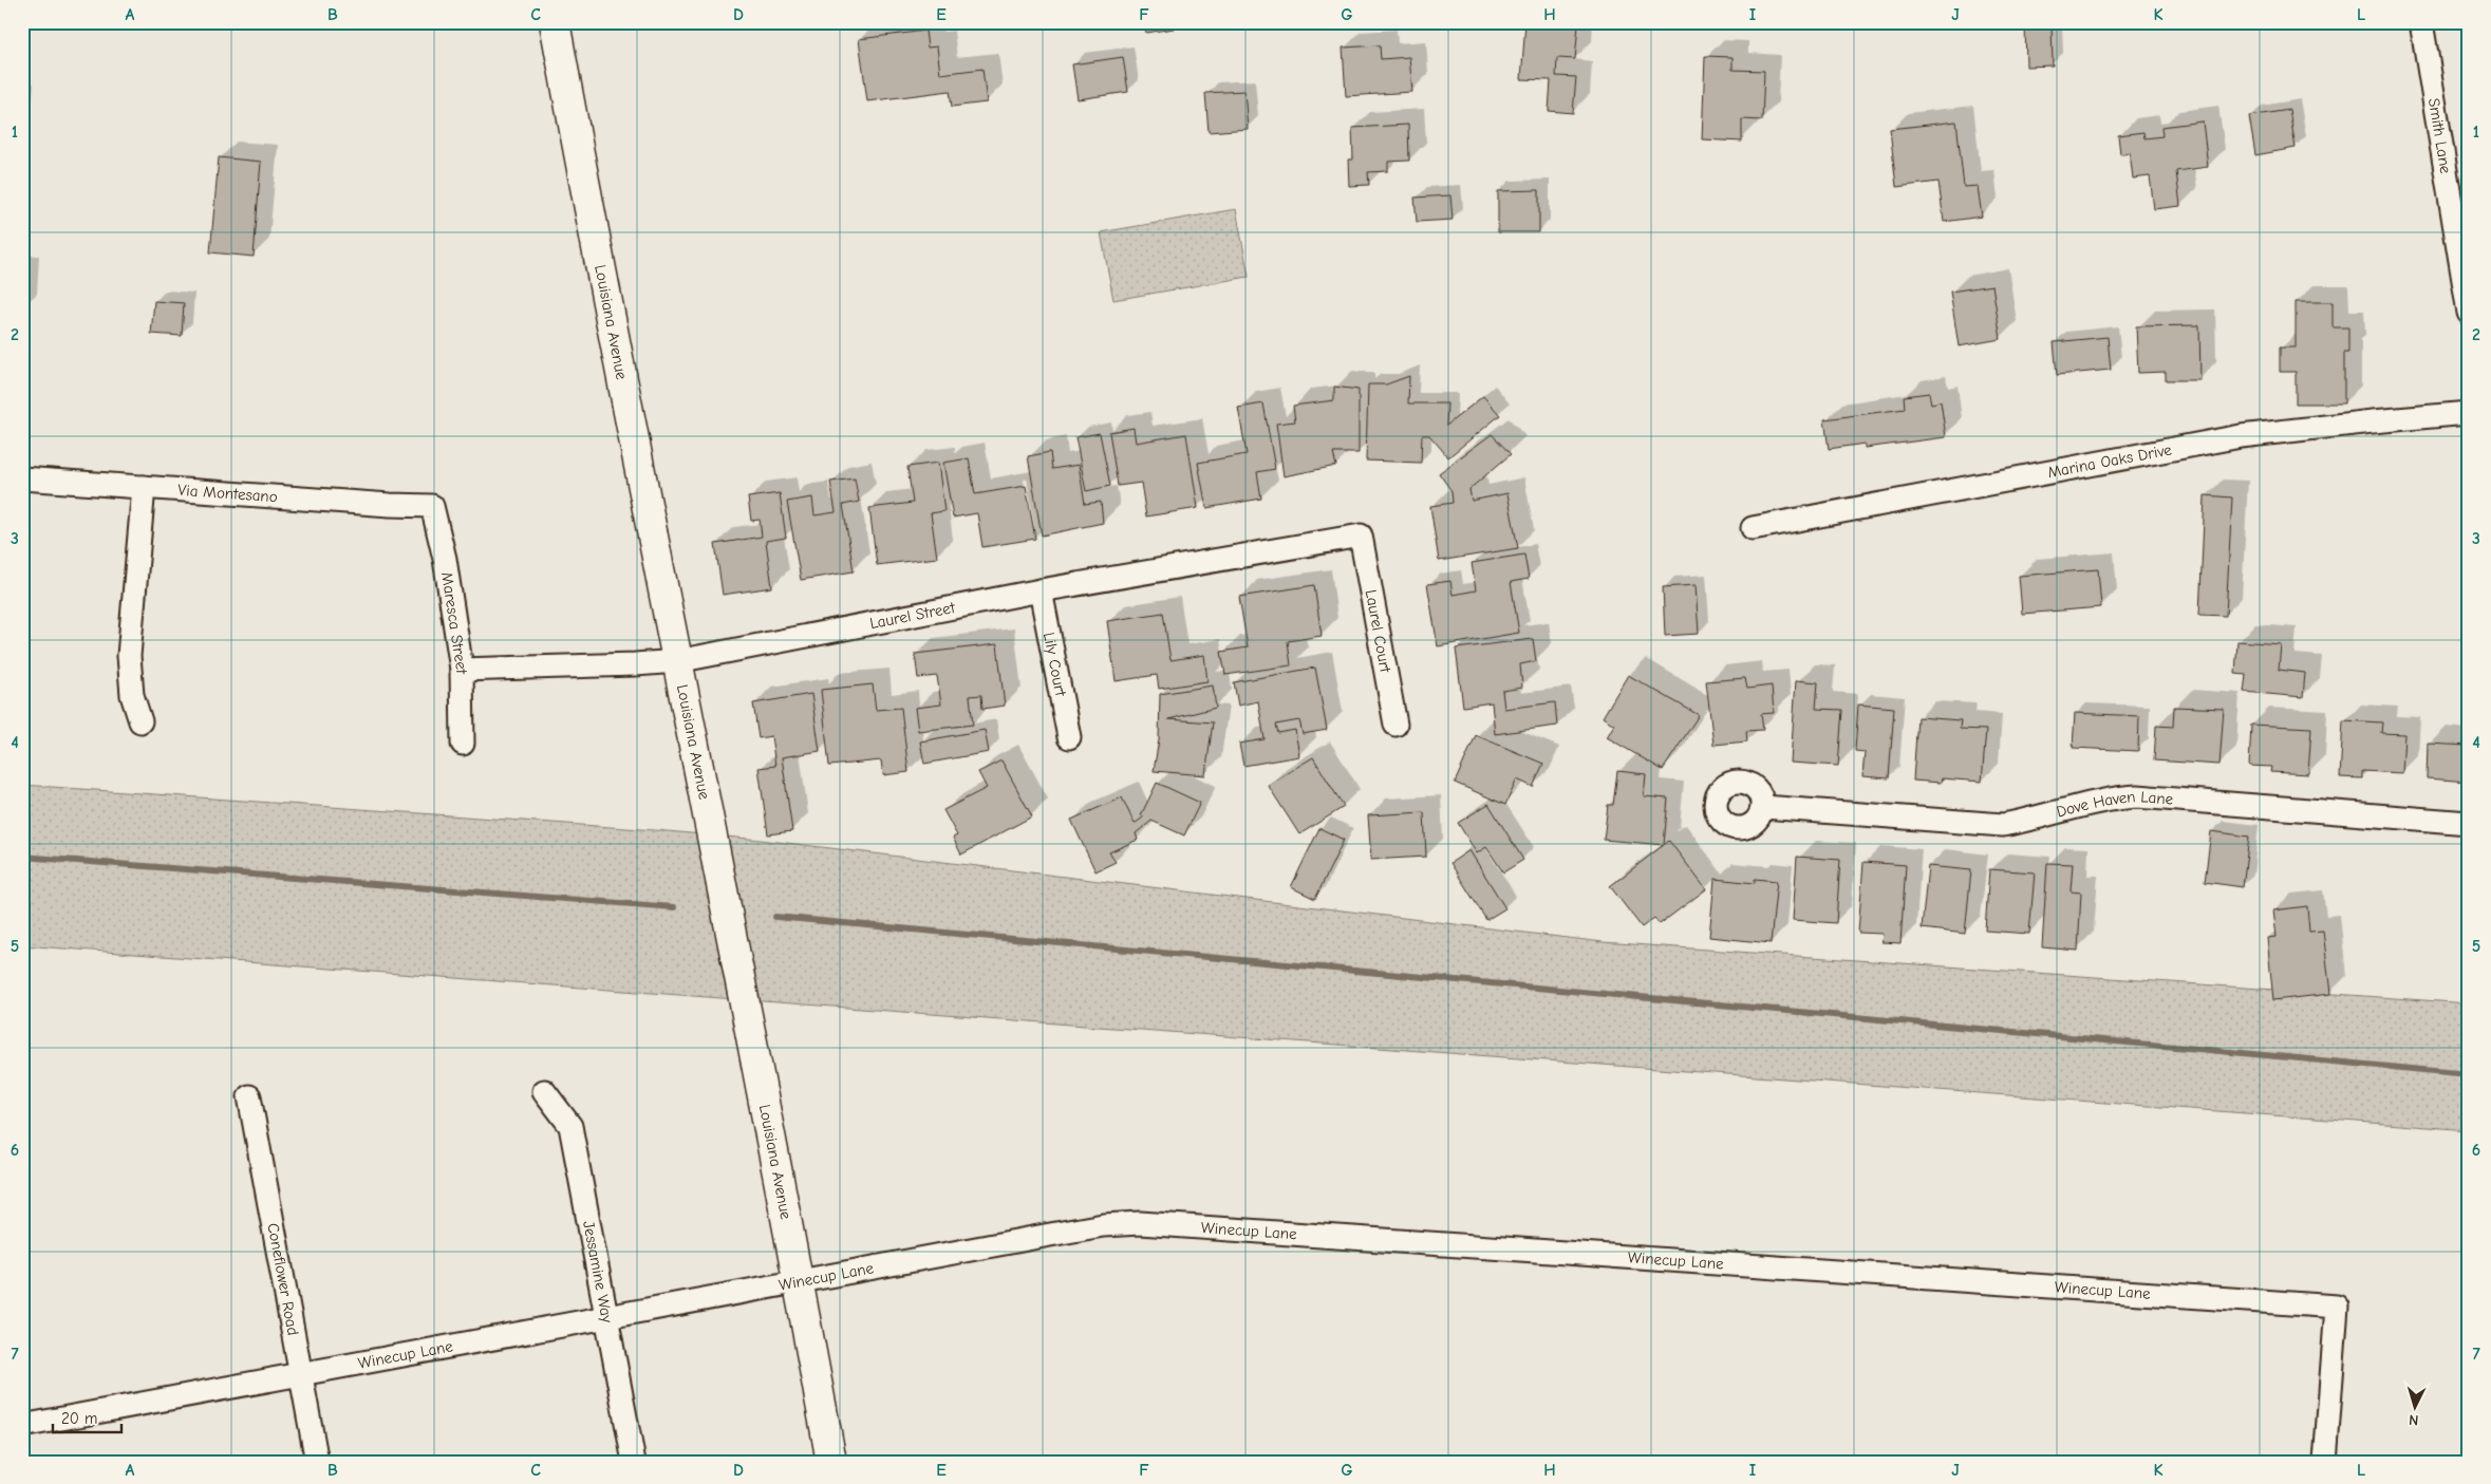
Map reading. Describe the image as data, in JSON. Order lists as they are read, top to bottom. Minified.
{"streets":{"street":["Smith Lane","Louisiana Avenue","Marina Oaks Drive","Via Montesano","Laurel Street","Maresca Street","Laurel Court","Lily Court","Dove Haven Lane","Winecup Lane","Jessamine Way","Coneflower Road"]},"crossings":[["Louisiana Avenue","Laurel Street"],["Louisiana Avenue","Winecup Lane"],["Via Montesano","Maresca Street"],["Laurel Street","Maresca Street"],["Laurel Street","Laurel Court"],["Laurel Street","Lily Court"],["Winecup Lane","Jessamine Way"],["Winecup Lane","Coneflower Road"]],"scale_bar":"20 m","north":"bottom","grid":{"columns":["A","B","C","D","E","F","G","H","I","J","K","L"],"rows":["1","2","3","4","5","6","7"]}}
